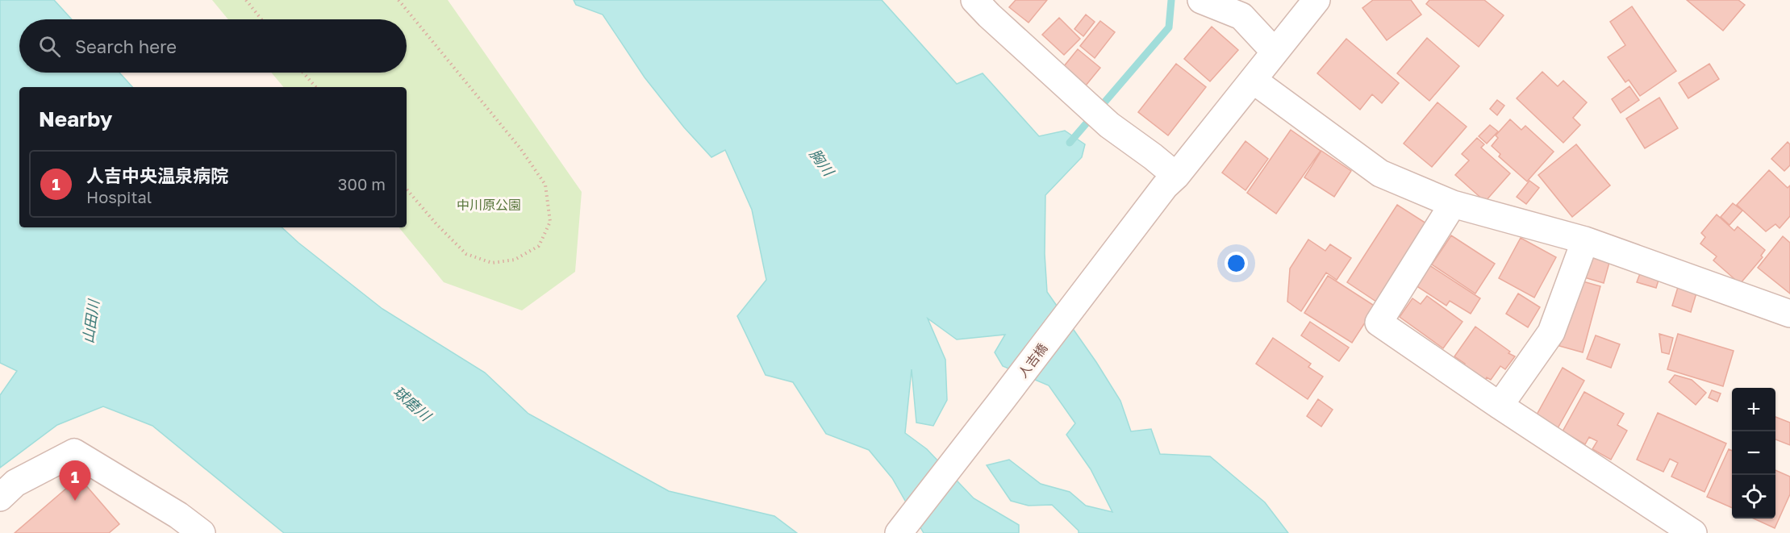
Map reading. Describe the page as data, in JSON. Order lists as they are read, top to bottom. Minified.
{"streets":{"street":["人吉橋"]},"water":["胸川","山田川","球磨川"],"parks":["中川原公園"],"page":{"search":"Search here","heading":"Nearby","list":[{"mark":"1","name":"人吉中央温泉病院","note":"Hospital","value":"300 m"}],"map_buttons":["+","−"],"pins":"1"}}
